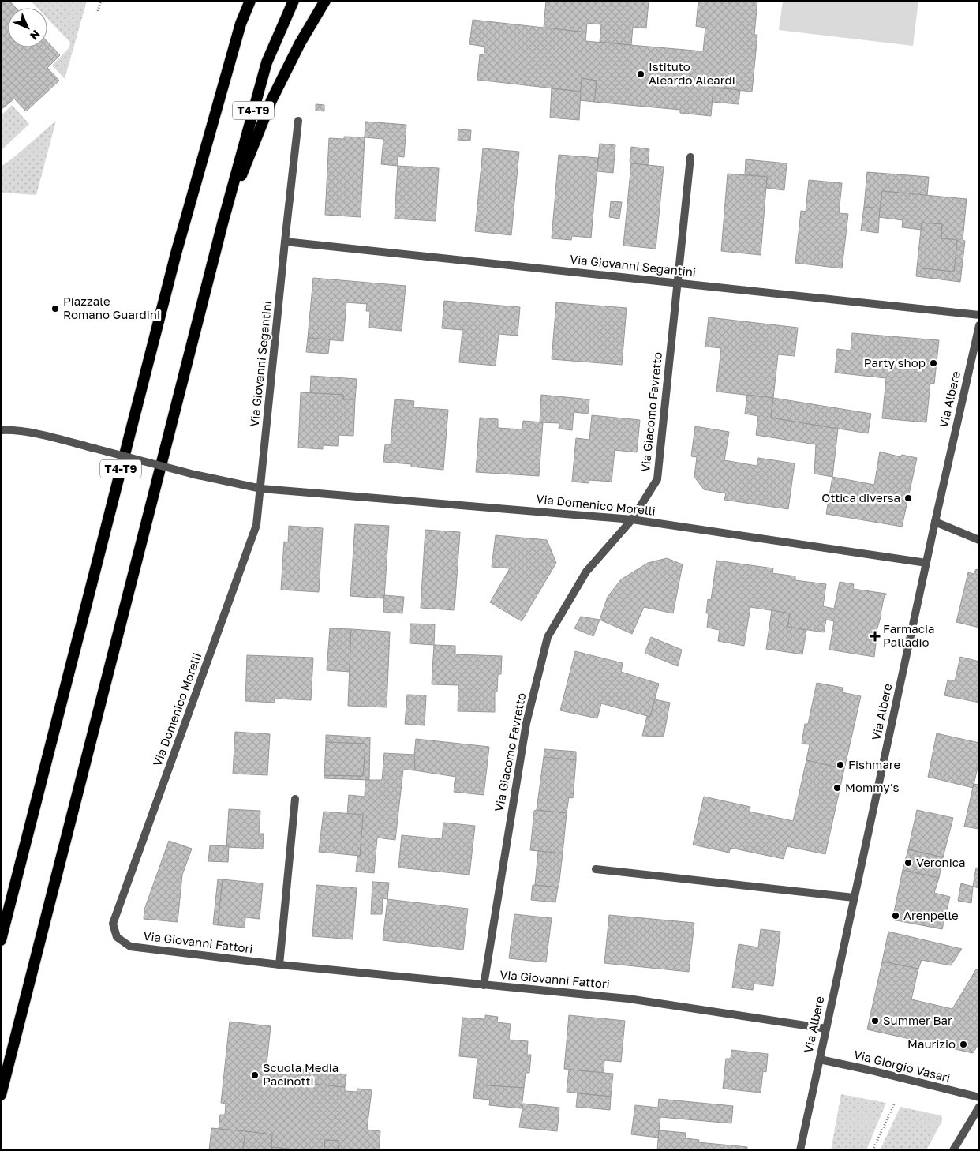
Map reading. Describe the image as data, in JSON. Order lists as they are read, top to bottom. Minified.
{"streets":{"highway":["T4-T9"],"street":["Via Giovanni Segantini","Via Albere","Via Giacomo Favretto","Via Domenico Morelli","Via Giovanni Fattori","Via Giorgio Vasari"]},"crossings":[["Via Giovanni Segantini","Via Giacomo Favretto"],["Via Giovanni Segantini","Via Domenico Morelli"],["Via Albere","Via Domenico Morelli"],["Via Albere","Via Giovanni Fattori"],["Via Albere","Via Giorgio Vasari"],["Via Giacomo Favretto","Via Domenico Morelli"],["Via Giacomo Favretto","Via Giovanni Fattori"],["Via Domenico Morelli","Via Giovanni Fattori"]],"places":{"other":["Istituto Aleardo Aleardi","Piazzale Romano Guardini","Party shop","Ottica diversa","Fishmare","Mommy's","Veronica","Arenpelle","Summer Bar","Maurizio","Scuola Media Pacinotti"],"health":["Farmacia Palladio"]},"north":"bottom right"}
